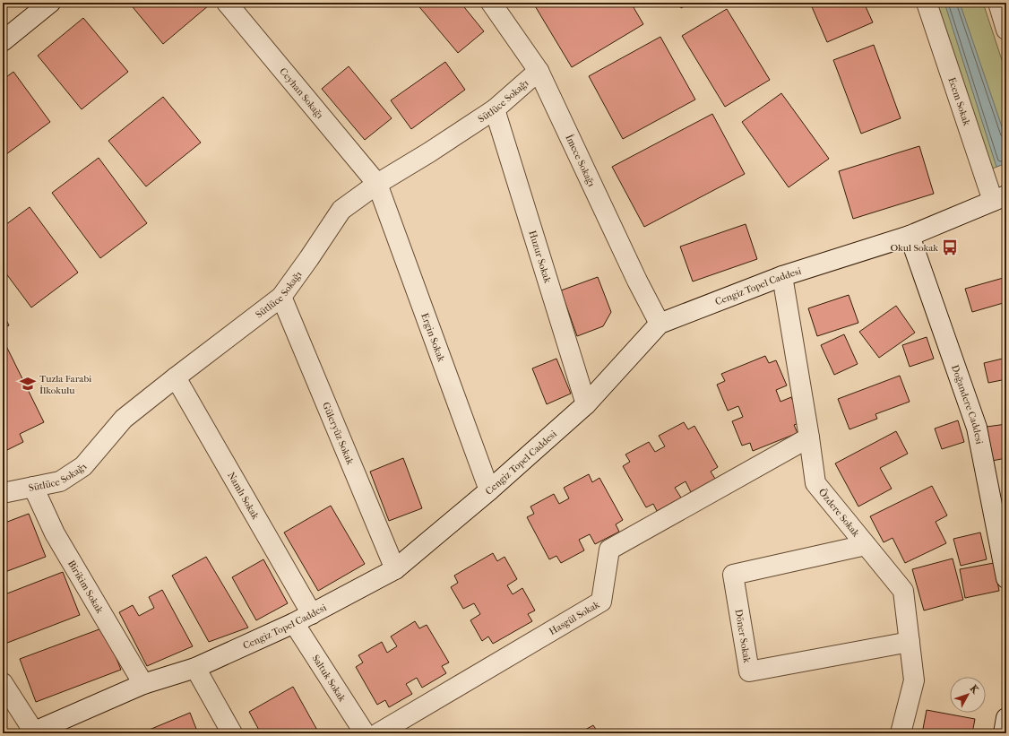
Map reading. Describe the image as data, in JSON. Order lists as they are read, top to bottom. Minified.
{"streets":{"street":["Ceyhan Sokağı","Sütlüce Sokağı","Ecem Sokak","İmece Sokağı","Huzur Sokak","Cengiz Topel Caddesi","Ergin Sokak","Doğandere Caddesi","Güleryüz Sokak","Namlı Sokak","Özdere Sokak","Birikim Sokak","Hasgül Sokak","Döner Sokak","Saltuk Sokak"]},"crossings":[["Ceyhan Sokağı","Sütlüce Sokağı"],["Ceyhan Sokağı","Ergin Sokak"],["Sütlüce Sokağı","İmece Sokağı"],["Sütlüce Sokağı","Huzur Sokak"],["Sütlüce Sokağı","Ergin Sokak"],["Sütlüce Sokağı","Güleryüz Sokak"],["Sütlüce Sokağı","Namlı Sokak"],["Sütlüce Sokağı","Birikim Sokak"],["Ecem Sokak","Cengiz Topel Caddesi"],["İmece Sokağı","Cengiz Topel Caddesi"],["Huzur Sokak","Cengiz Topel Caddesi"],["Cengiz Topel Caddesi","Ergin Sokak"],["Cengiz Topel Caddesi","Doğandere Caddesi"],["Cengiz Topel Caddesi","Güleryüz Sokak"],["Cengiz Topel Caddesi","Namlı Sokak"],["Cengiz Topel Caddesi","Özdere Sokak"],["Cengiz Topel Caddesi","Birikim Sokak"],["Cengiz Topel Caddesi","Saltuk Sokak"],["Özdere Sokak","Hasgül Sokak"],["Özdere Sokak","Döner Sokak"]],"places":{"bus stop":["Okul Sokak"],"school or university":["Tuzla Farabi İlkokulu"]},"north":"top right"}
